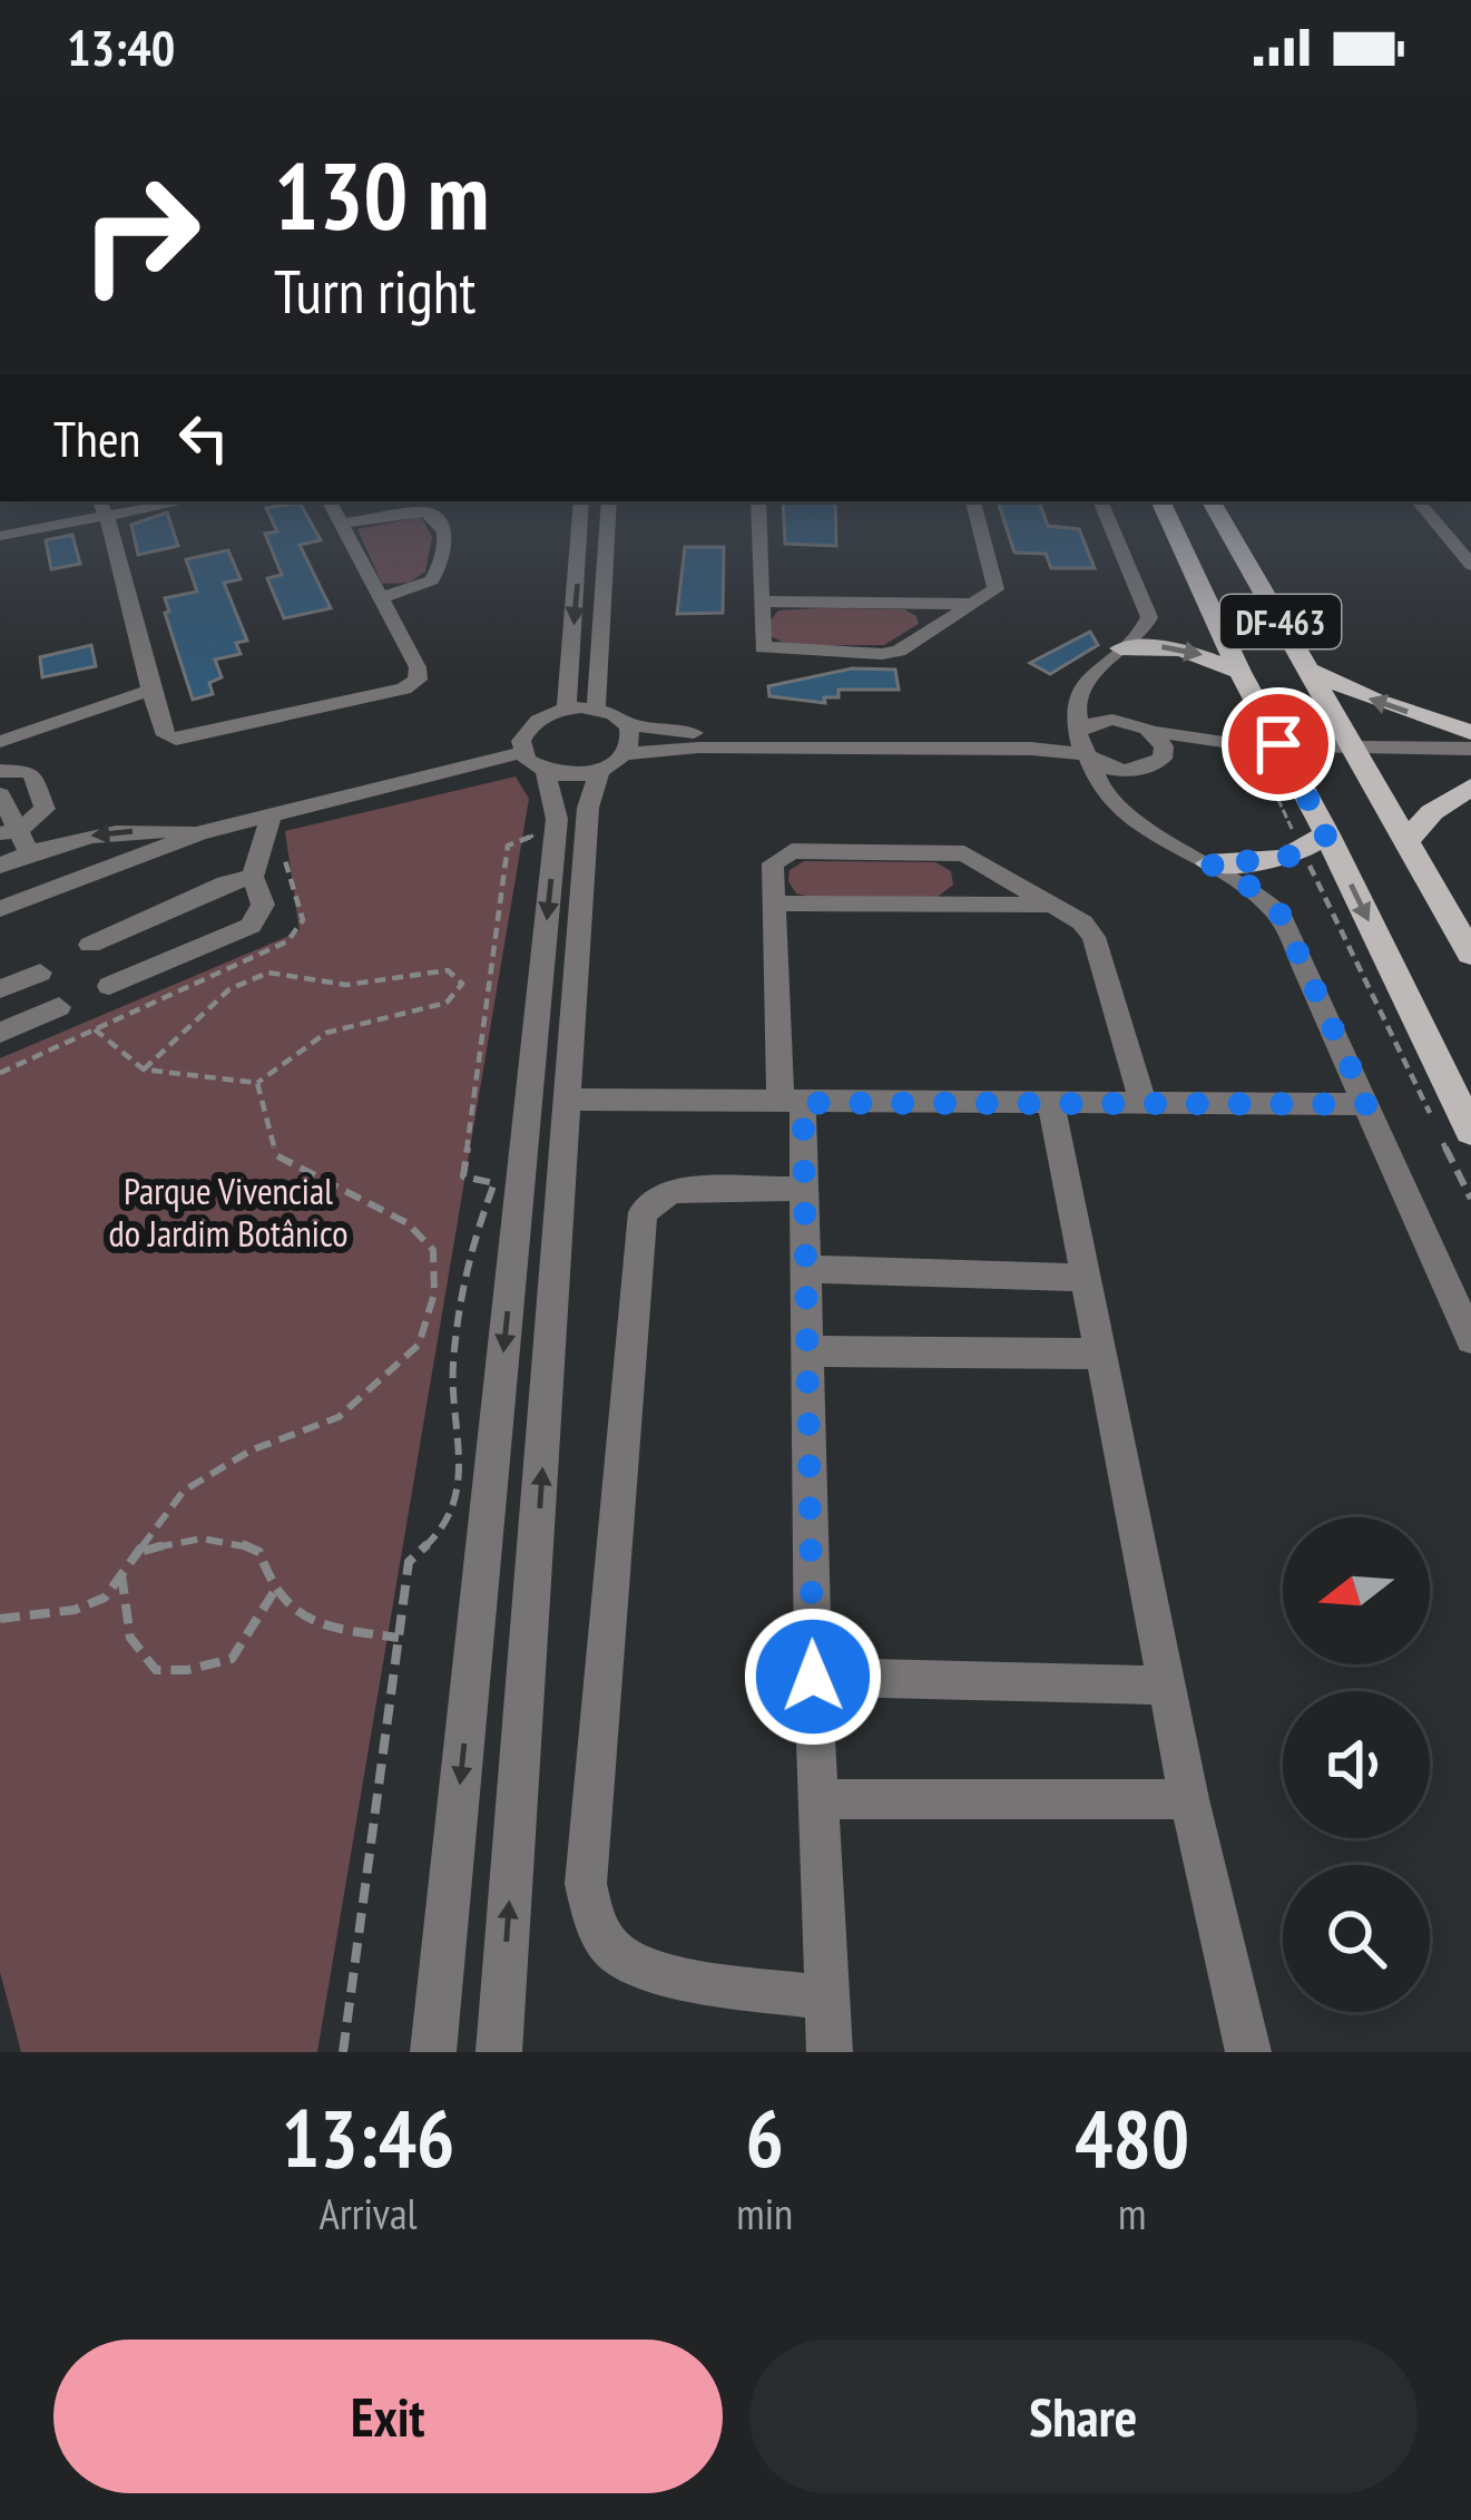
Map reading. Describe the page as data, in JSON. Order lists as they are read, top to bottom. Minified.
{"streets":{"main road":["DF-463"]},"parks":["Parque Vivencial do Jardim Botânico"],"north":"left","page":{"status":"13:40","turn":["130 m","Turn right"],"then":"Then","eta":["13:46","Arrival","6","min","480","m"],"buttons":["Exit","Share"]}}
